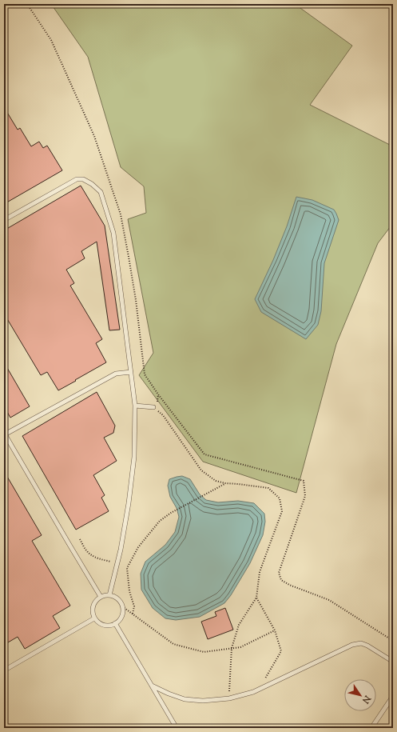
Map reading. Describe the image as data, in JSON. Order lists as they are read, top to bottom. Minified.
{"north":"bottom right"}
